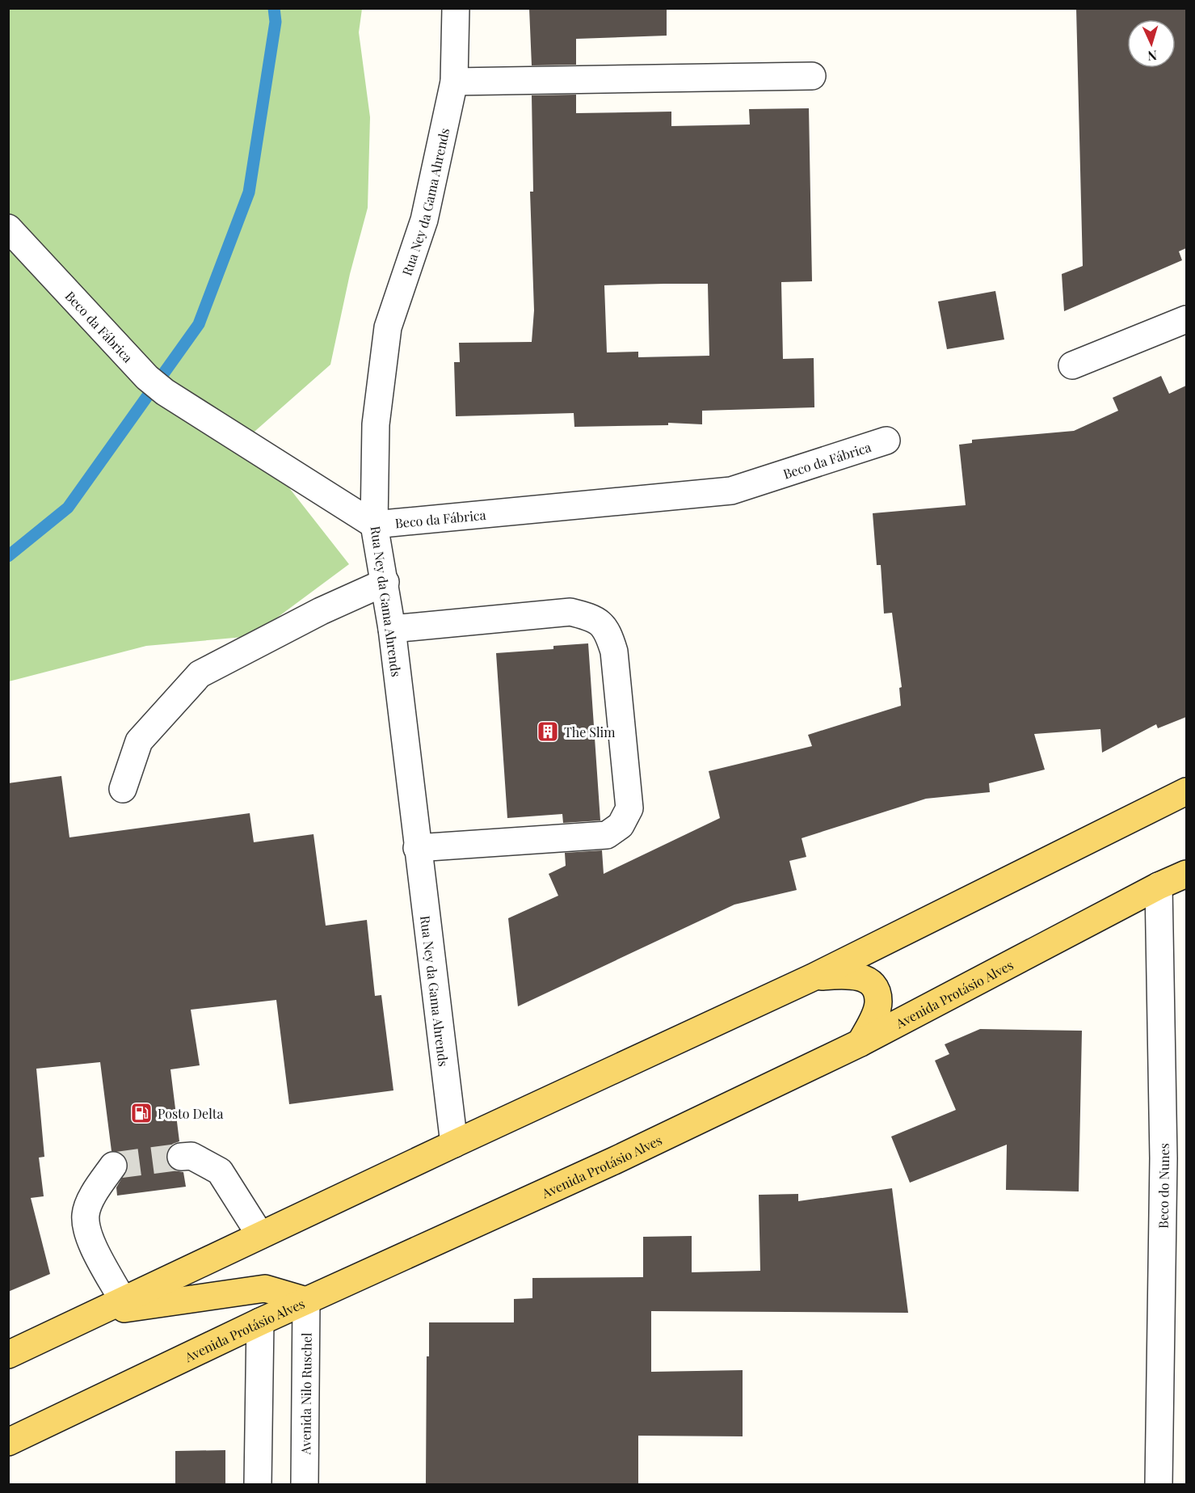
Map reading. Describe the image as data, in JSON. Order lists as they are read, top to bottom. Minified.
{"streets":{"main road":["Avenida Protásio Alves"],"street":["Rua Ney da Gama Ahrends","Beco da Fábrica","Beco do Nunes","Avenida Nilo Ruschel"]},"crossings":[["Rua Ney da Gama Ahrends","Beco da Fábrica"],["Avenida Protásio Alves","Beco do Nunes"],["Avenida Protásio Alves","Avenida Nilo Ruschel"]],"places":{"building":["The Slim"],"fuel station":["Posto Delta"]},"north":"bottom"}
